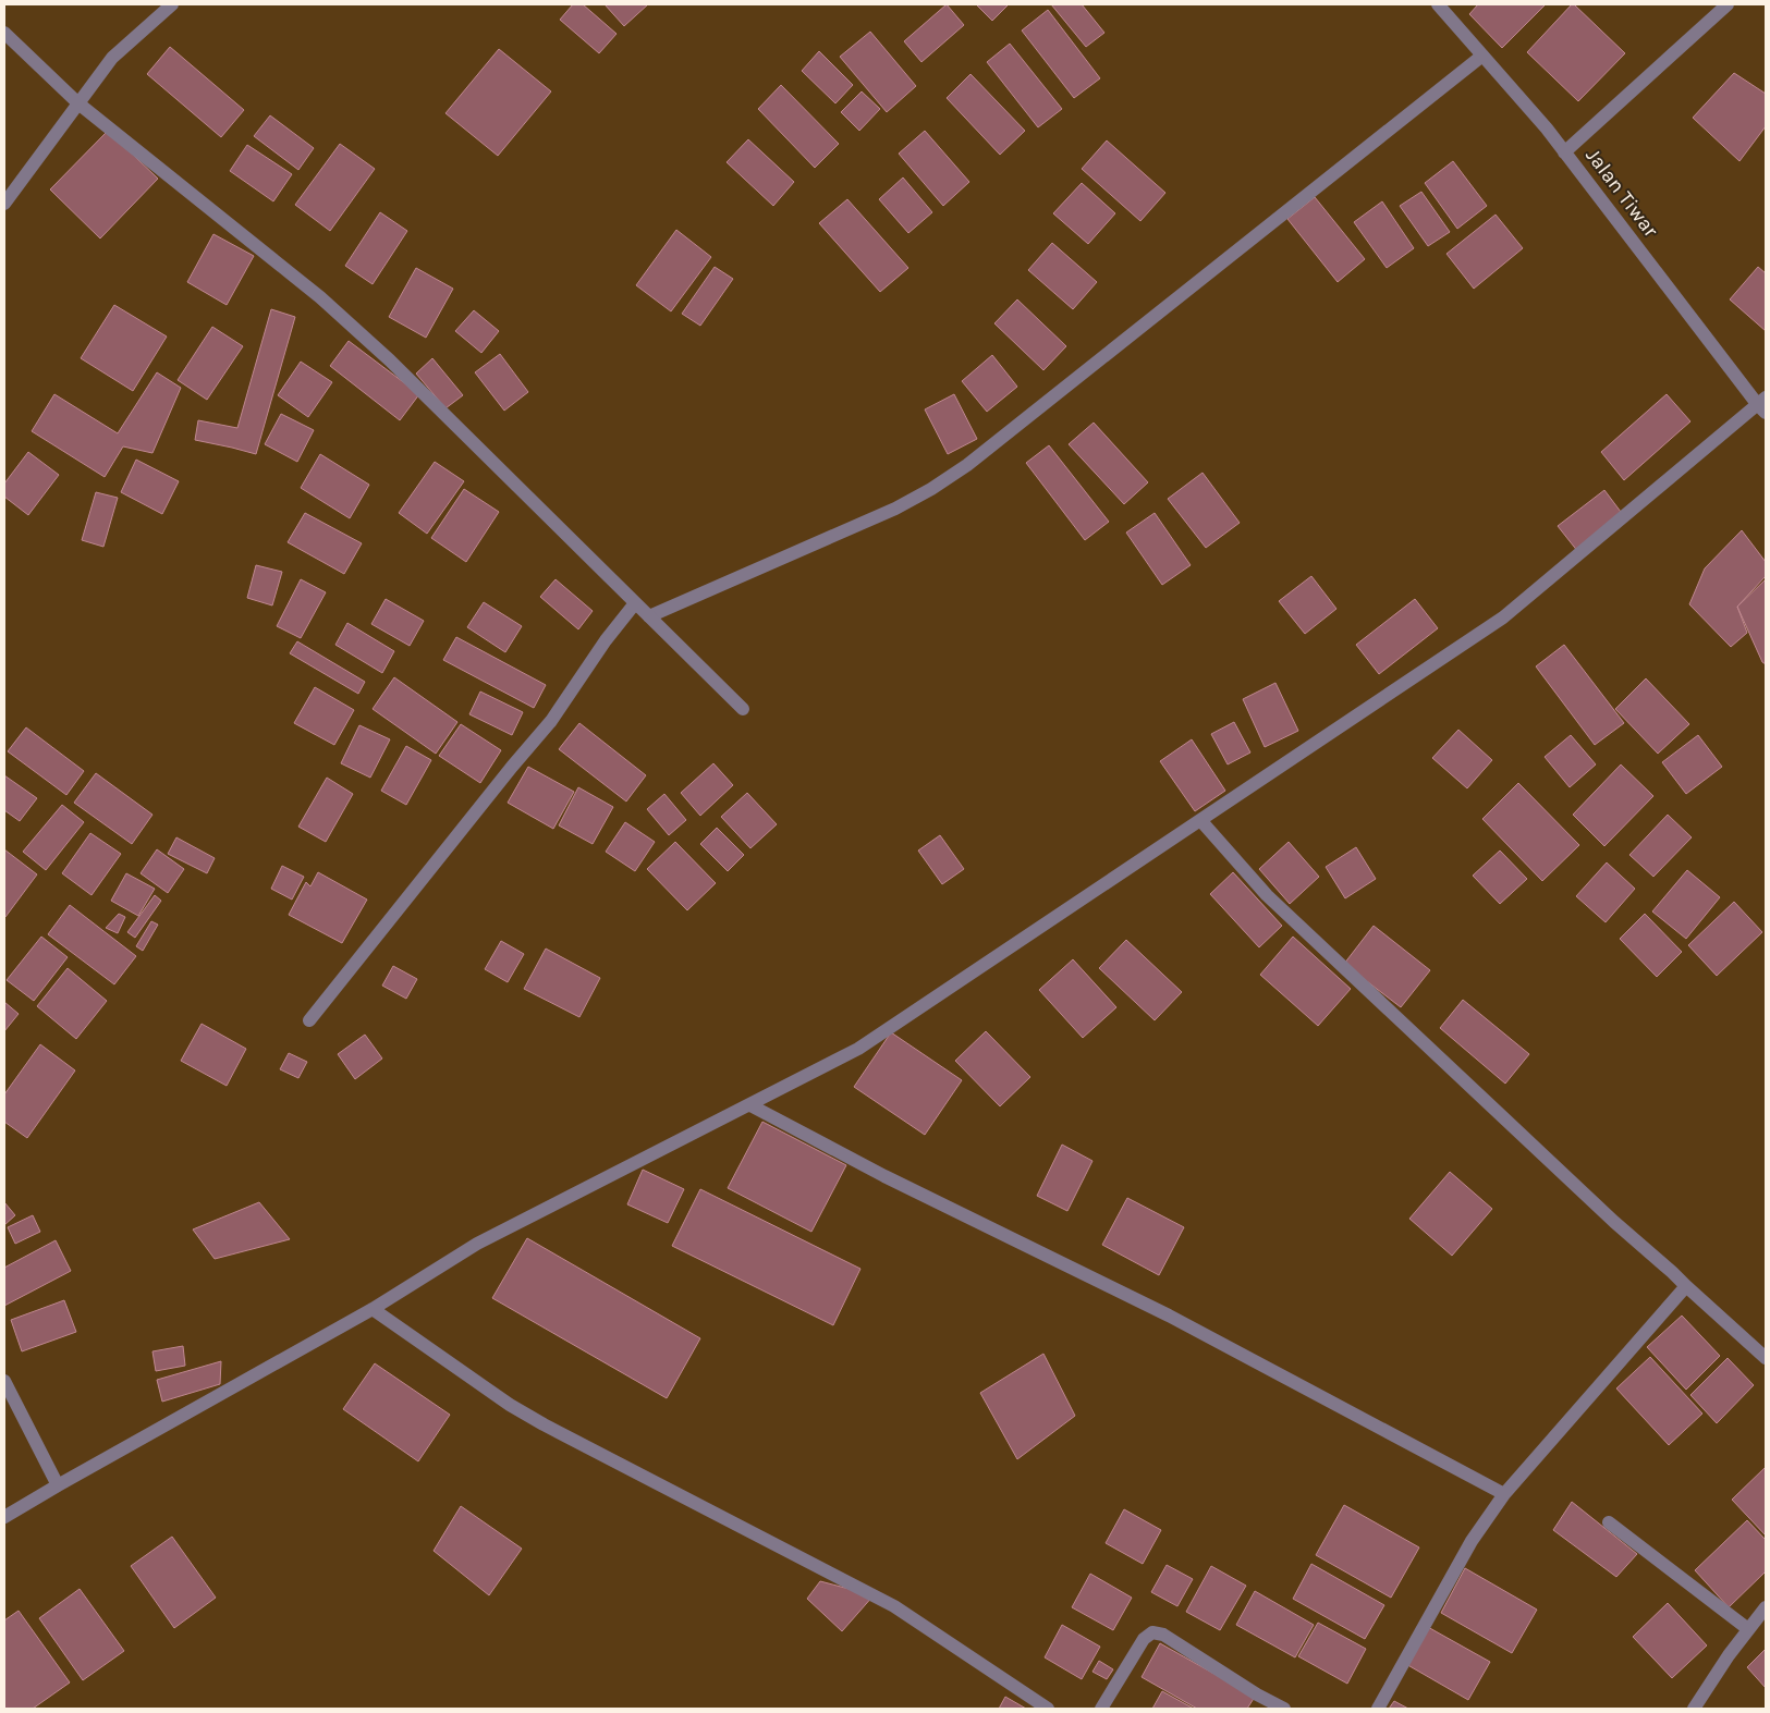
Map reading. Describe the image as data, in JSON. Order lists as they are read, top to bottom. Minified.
{"streets":{"street":["Jalan Tiwar"]}}
